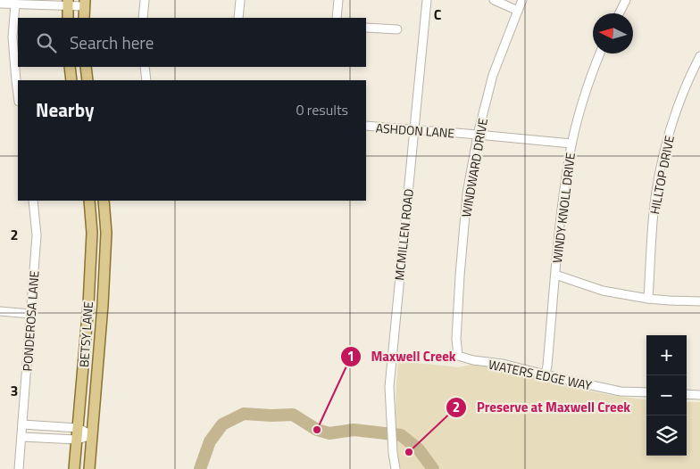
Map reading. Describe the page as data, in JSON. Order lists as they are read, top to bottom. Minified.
{"streets":{"main road":["BETSY LANE"],"street":["ASHDON LANE","WINDWARD DRIVE","HILLTOP DRIVE","WINDY KNOLL DRIVE","MCMILLEN ROAD","PONDEROSA LANE","WATERS EDGE WAY"]},"crossings":[["ASHDON LANE","WINDWARD DRIVE"],["ASHDON LANE","WINDY KNOLL DRIVE"],["ASHDON LANE","MCMILLEN ROAD"],["WINDWARD DRIVE","WATERS EDGE WAY"],["WINDY KNOLL DRIVE","WATERS EDGE WAY"]],"places":["Maxwell Creek","Preserve at Maxwell Creek"],"north":"left","page":{"search":"Search here","heading":["Nearby","0 results"],"map_buttons":["+","−"]},"grid":{"columns":["C"],"rows":["2","3"]}}
